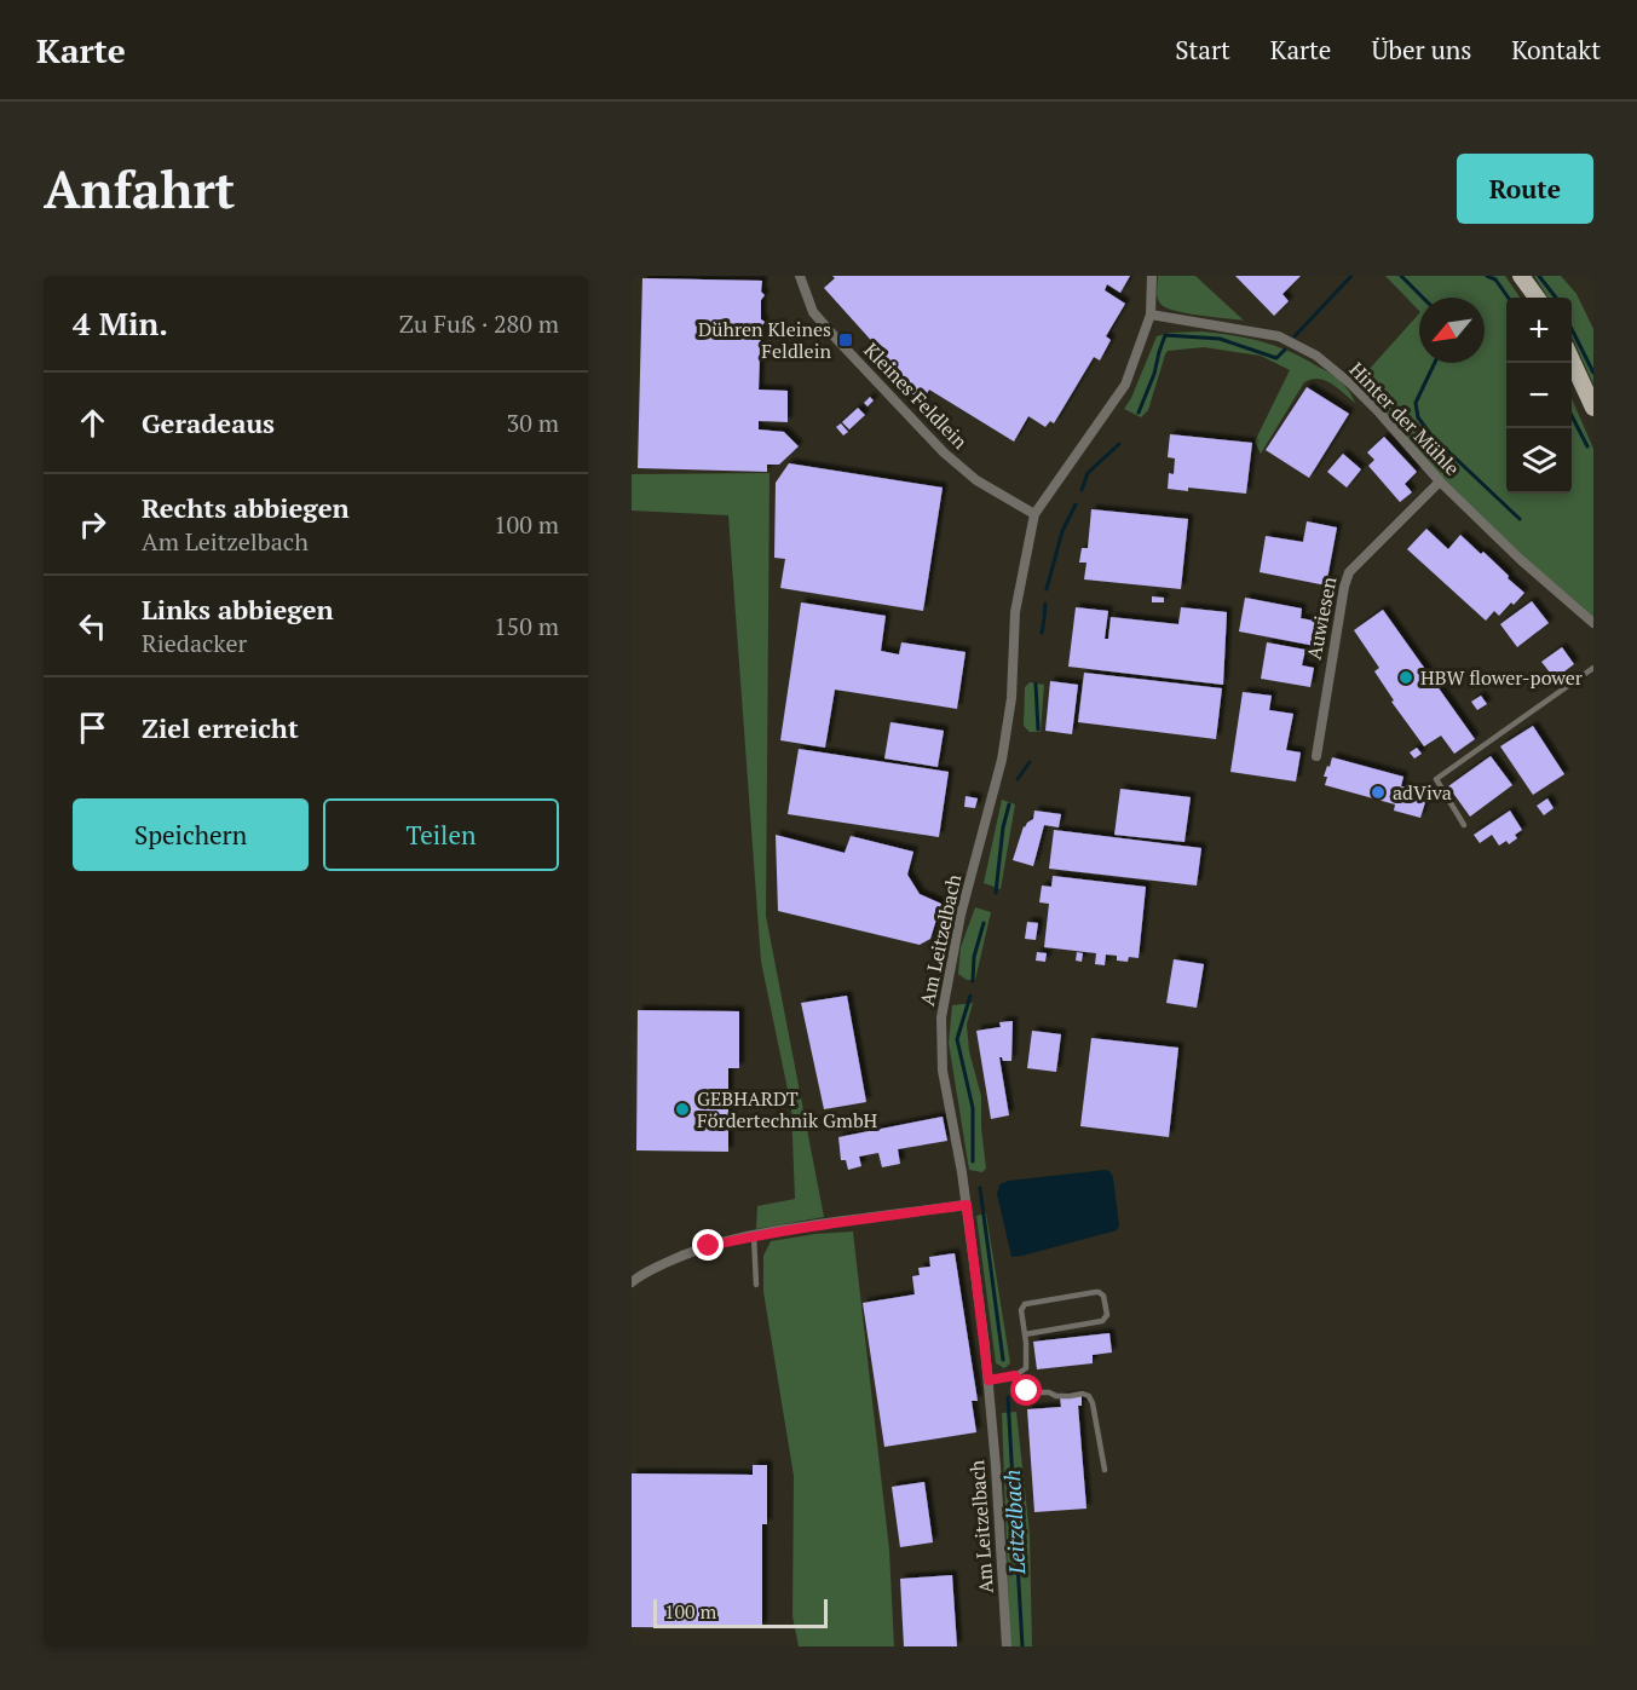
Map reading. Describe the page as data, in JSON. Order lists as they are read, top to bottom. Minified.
{"streets":{"street":["Kleines Feldlein","Hinter der Mühle","Auwiesen","Am Leitzelbach"]},"crossings":[["Kleines Feldlein","Am Leitzelbach"],["Hinter der Mühle","Auwiesen"],["Hinter der Mühle","Am Leitzelbach"]],"water":["Leitzelbach"],"places":{"transit":["Dühren Kleines Feldlein"],"other":["HBW flower-power","adViva","GEBHARDT Fördertechnik GmbH"]},"scale_bar":"100 m","north":"bottom left","page":{"header":"Karte","nav":["Start","Karte","Über uns","Kontakt"],"buttons":["Route",["Speichern","Teilen"]],"title":"Anfahrt","heading":["4 Min.","Zu Fuß · 280 m"],"map_buttons":["+","−"],"list":[["Geradeaus","30 m"],["Rechts abbiegen","Am Leitzelbach","100 m"],["Links abbiegen","Riedacker","150 m"],"Ziel erreicht"],"scale":"100 m"}}
